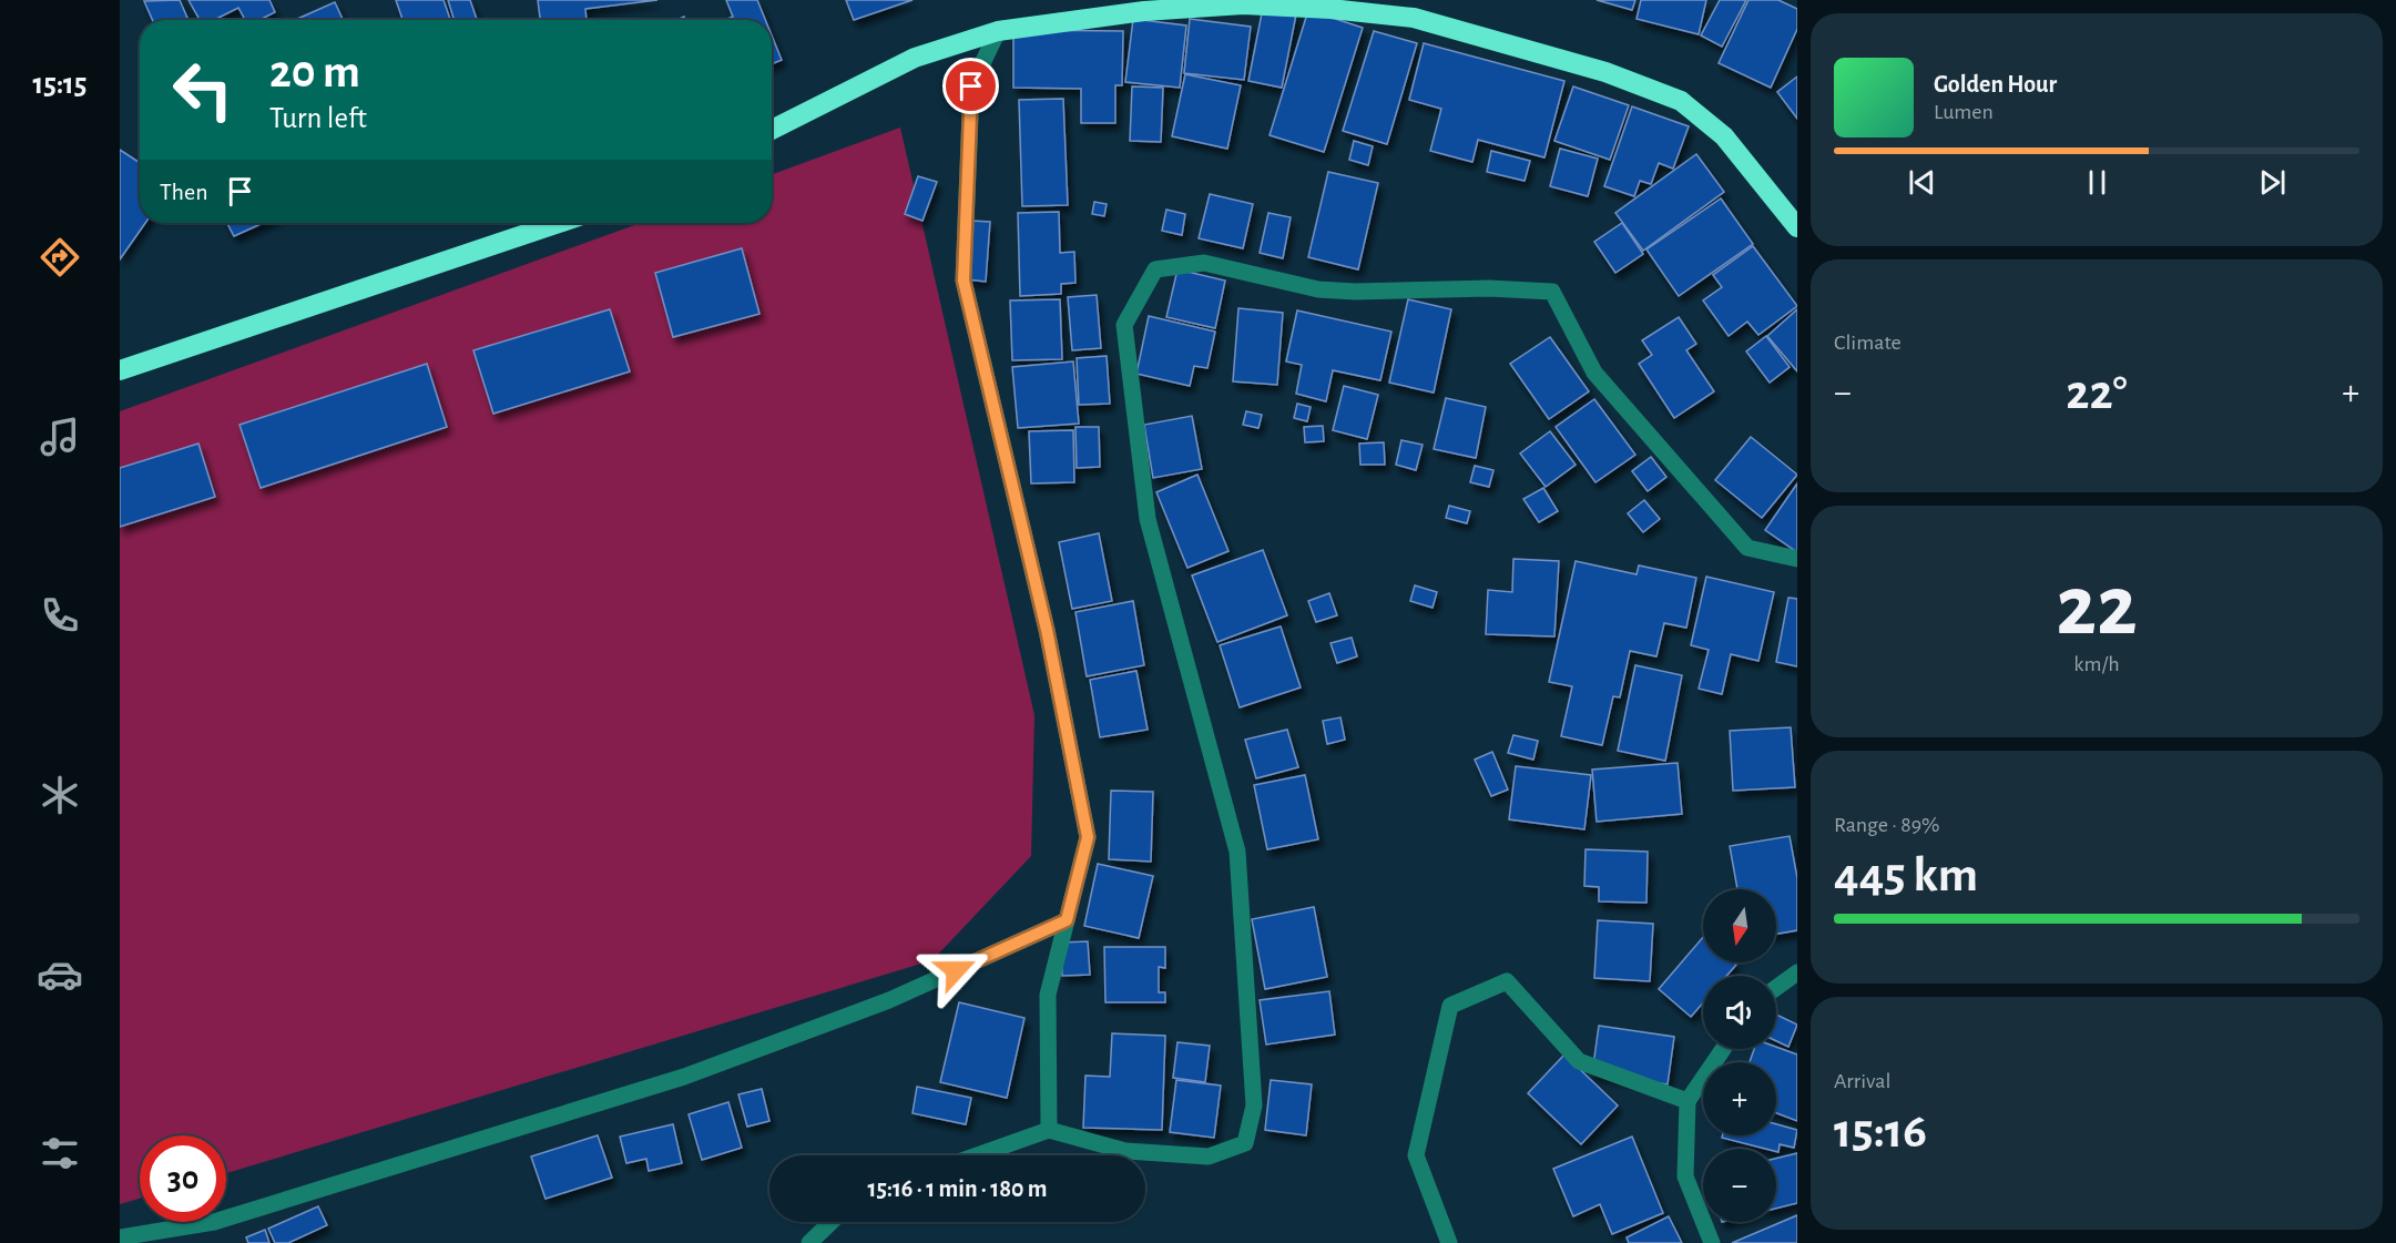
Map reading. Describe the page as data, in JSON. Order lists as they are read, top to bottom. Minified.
{"north":"bottom","page":{"tabs":"15:15","turn":["20 m","Turn left"],"song":["Golden Hour","Lumen"],"then":"Then","tile":["Climate",["22","km/h"],["Range · 89%","445 km"],["Arrival","15:16"]],"heat":["−","22°","+"],"map_buttons":["+","−"],"limit":"30","trip":"15:16 · 1 min · 180 m"}}
